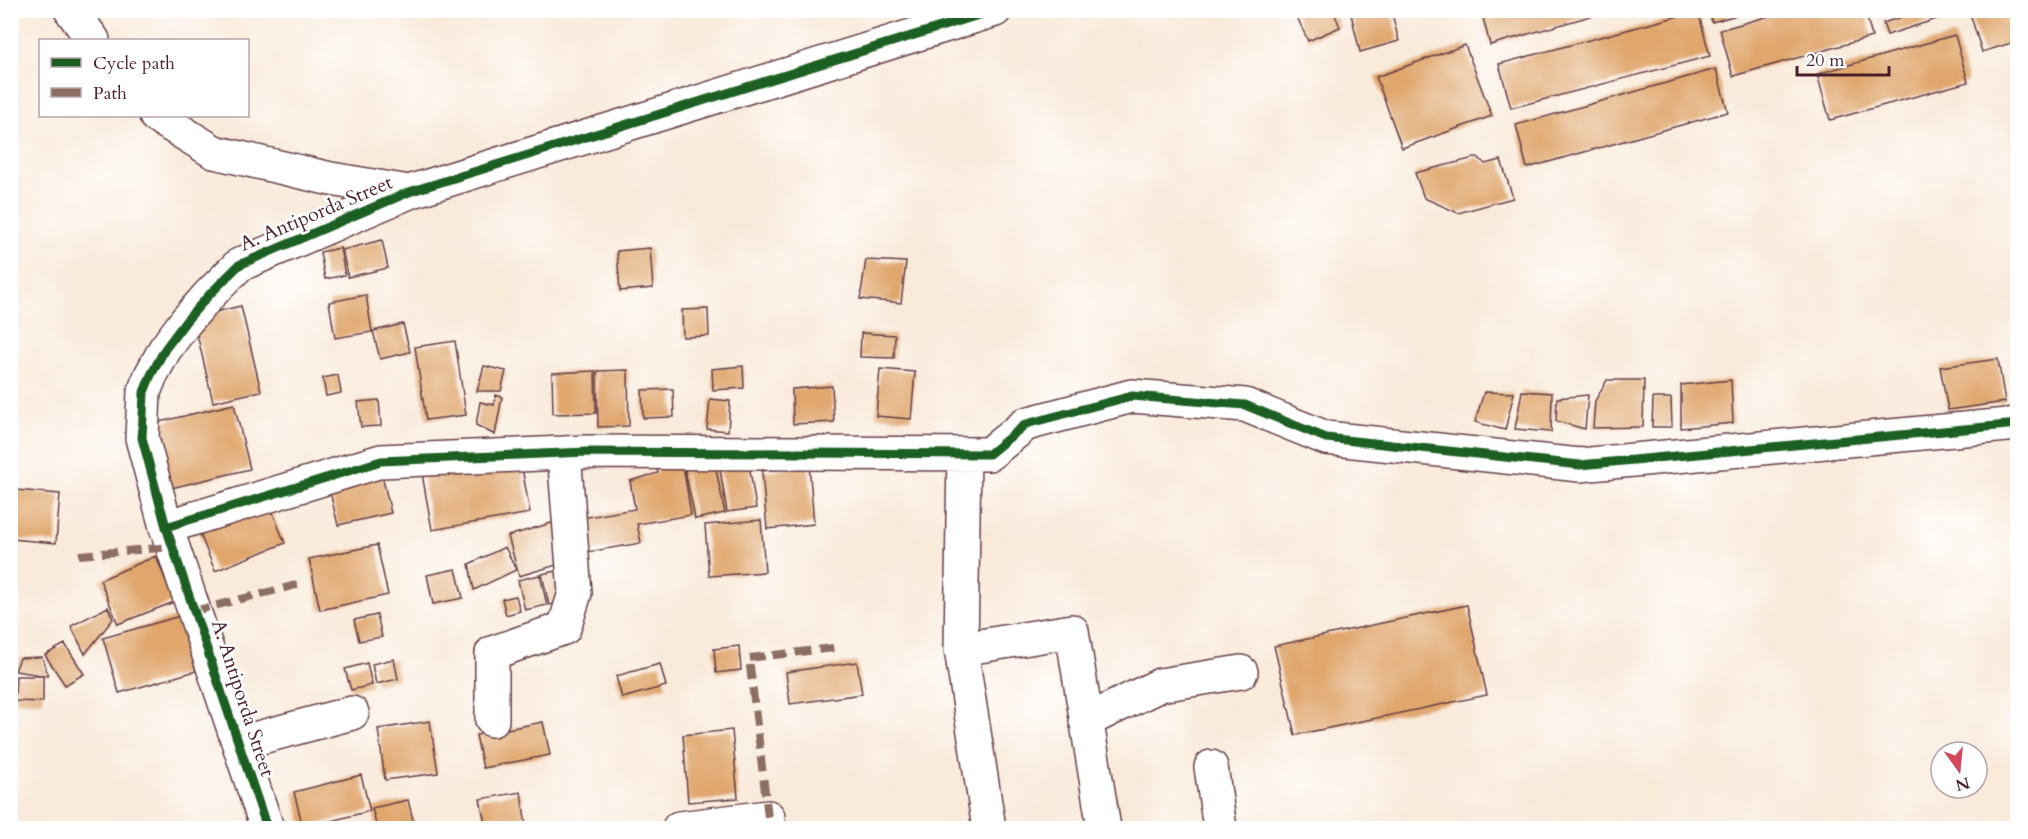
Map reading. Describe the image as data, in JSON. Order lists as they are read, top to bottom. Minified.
{"streets":{"street":["A. Antiporda Street"]},"legend":["Cycle path","Path"],"scale_bar":"20 m","north":"bottom"}
